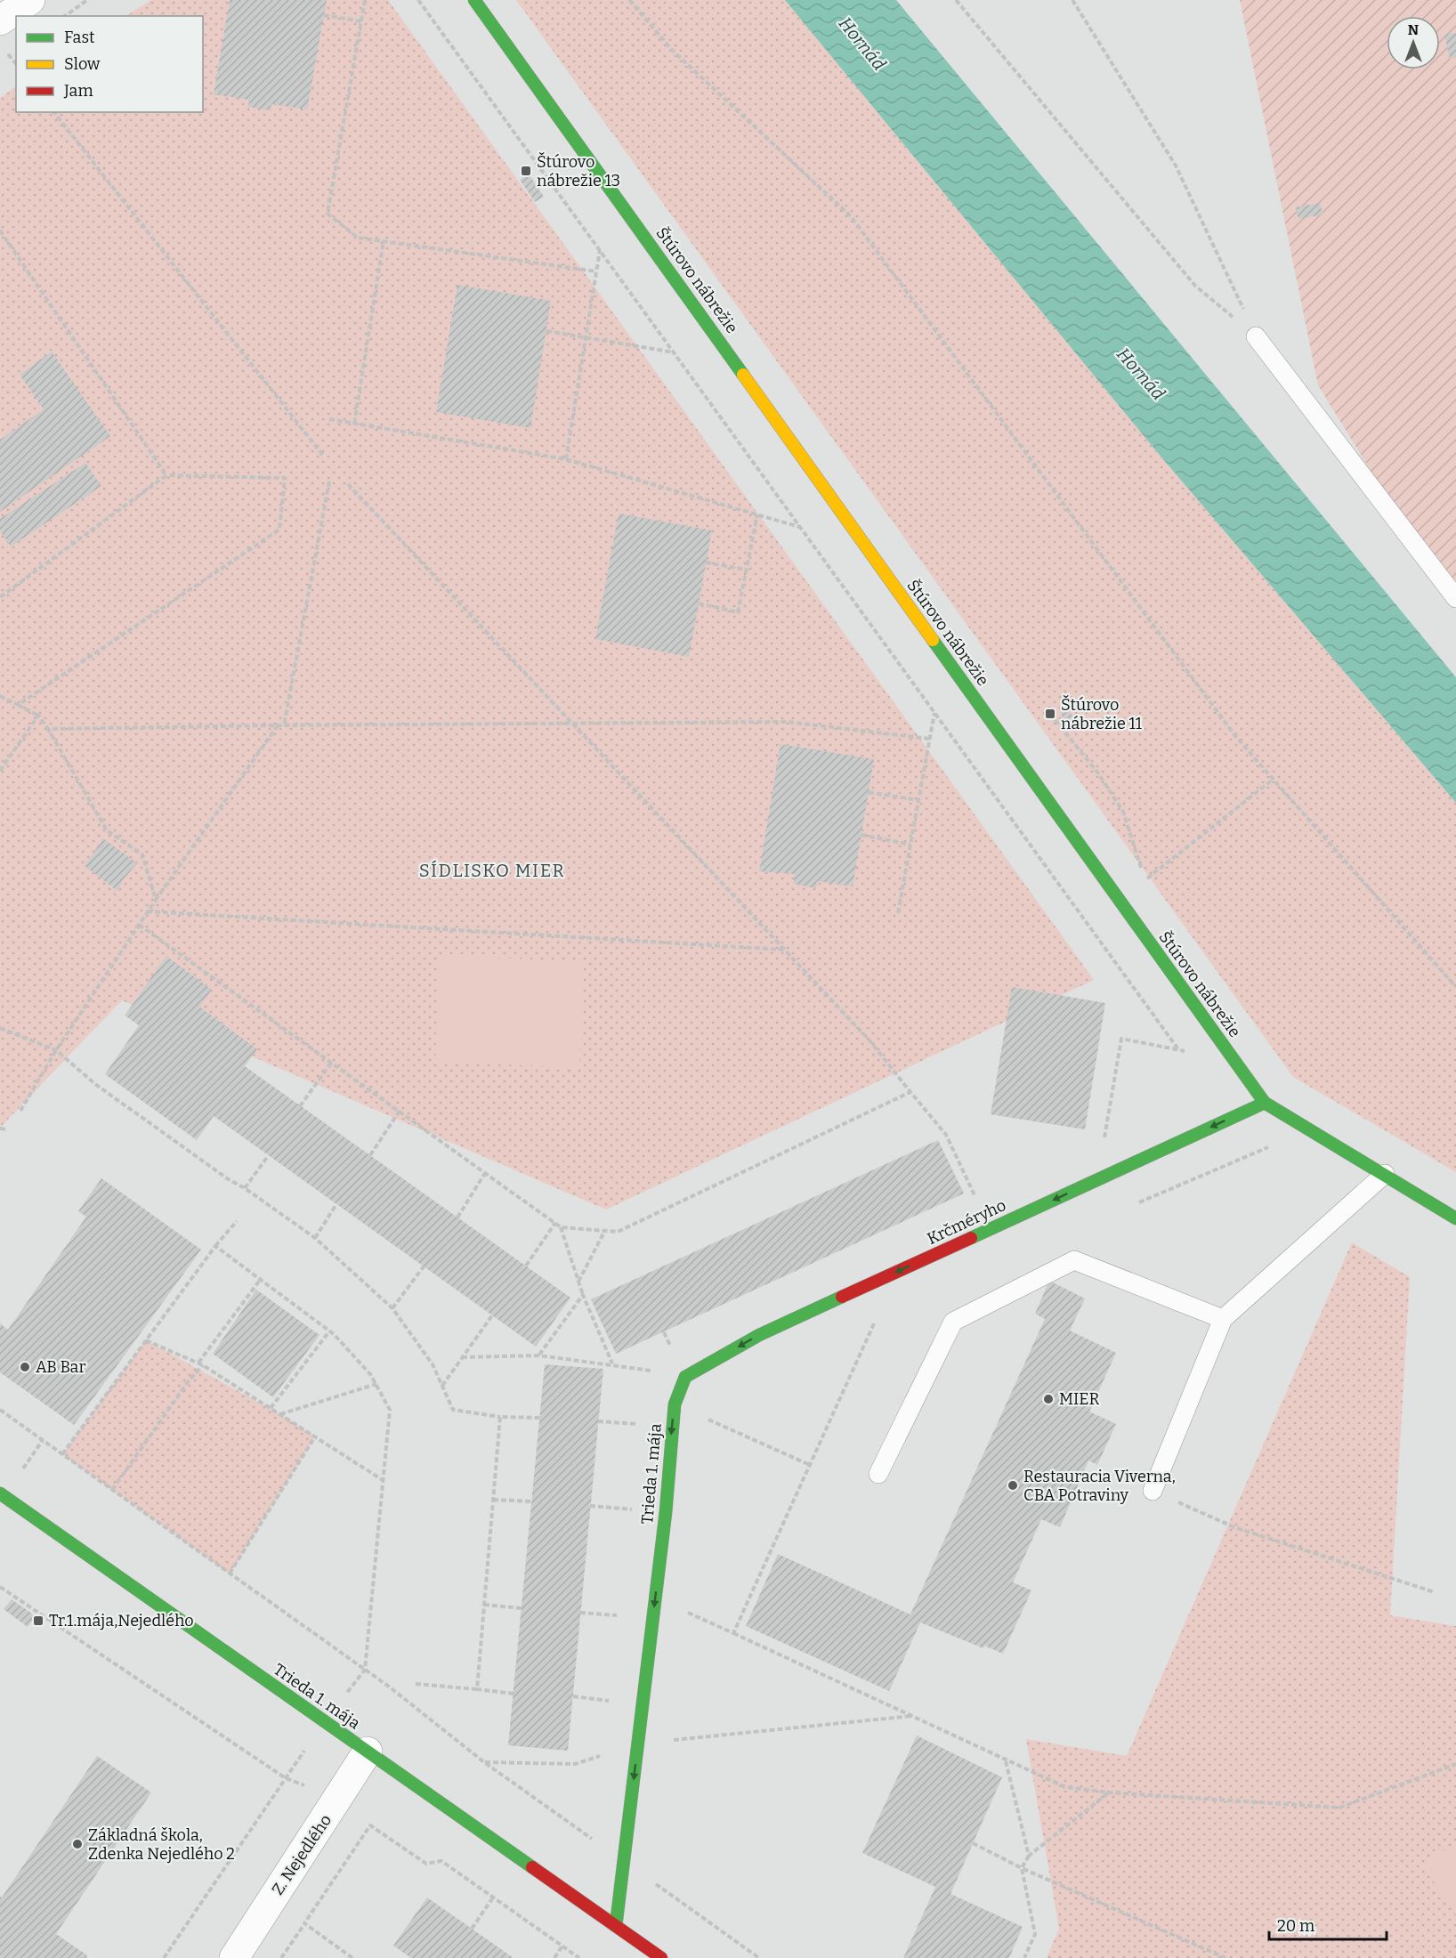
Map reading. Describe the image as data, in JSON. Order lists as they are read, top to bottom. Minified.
{"streets":{"street":["Štúrovo nábrežie","Krčméryho","Trieda 1. mája","Z. Nejedlého"]},"crossings":[["Štúrovo nábrežie","Krčméryho"],["Krčméryho","Trieda 1. mája"],["Trieda 1. mája","Z. Nejedlého"]],"one_way":["Krčméryho"],"districts":["SÍDLISKO MIER"],"water":["Hornád"],"places":{"transit":["Štúrovo nábrežie 13","Štúrovo nábrežie 11","Tr.1.mája,Nejedlého"],"other":["AB Bar","MIER","Restauracia Viverna, CBA Potraviny","Základná škola, Zdenka Nejedlého 2"]},"legend":["Fast","Slow","Jam"],"scale_bar":"20 m","north":"top"}
